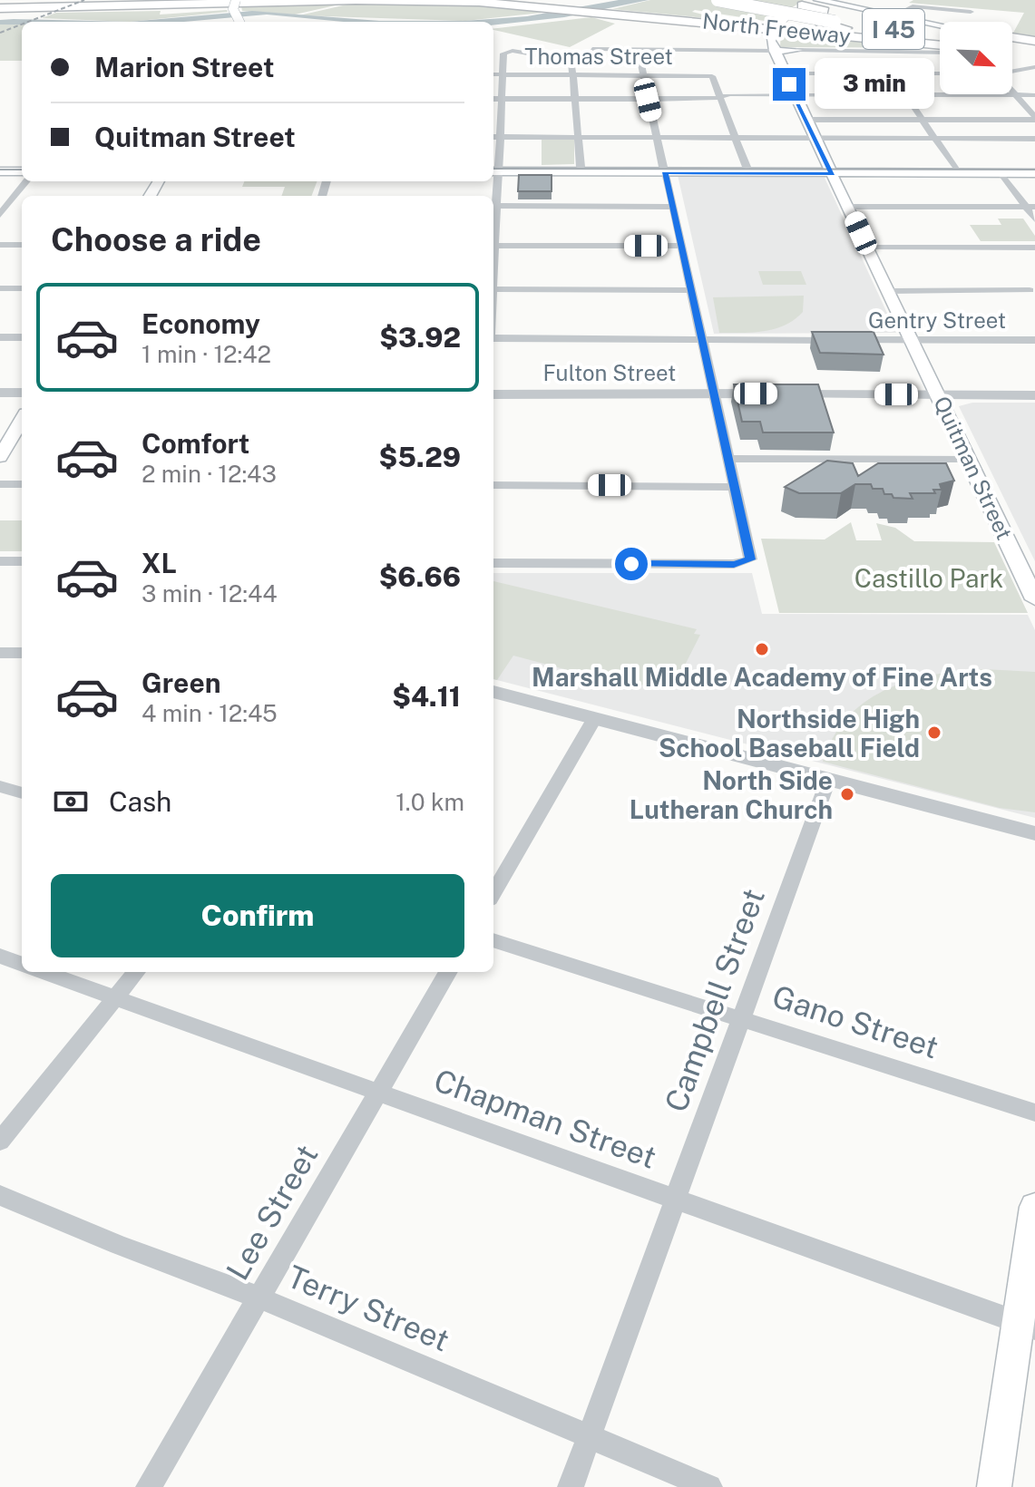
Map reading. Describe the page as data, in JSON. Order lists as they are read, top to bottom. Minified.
{"streets":{"highway":["North Freeway","I 45"],"main road":["Quitman Street"],"street":["Thomas Street","Gentry Street","Fulton Street","Campbell Street","Gano Street","Chapman Street","Lee Street","Terry Street"]},"crossings":[["Gentry Street","Quitman Street"],["Fulton Street","Quitman Street"],["Campbell Street","Gano Street"],["Campbell Street","Chapman Street"],["Campbell Street","Terry Street"],["Chapman Street","Lee Street"],["Lee Street","Terry Street"]],"parks":["Castillo Park"],"places":["Marshall Middle Academy of Fine Arts","Northside High School Baseball Field","North Side Lutheran Church"],"north":"bottom right","page":{"banner":["Marion Street","Quitman Street"],"bubble":"3 min","heading":"Choose a ride","list":[{"name":"Economy","note":"1 min · 12:42","value":"$3.92"},{"name":"Comfort","note":"2 min · 12:43","value":"$5.29"},{"name":"XL","note":"3 min · 12:44","value":"$6.66"},{"name":"Green","note":"4 min · 12:45","value":"$4.11"}],"pay":["Cash","1.0 km"],"buttons":"Confirm"}}
